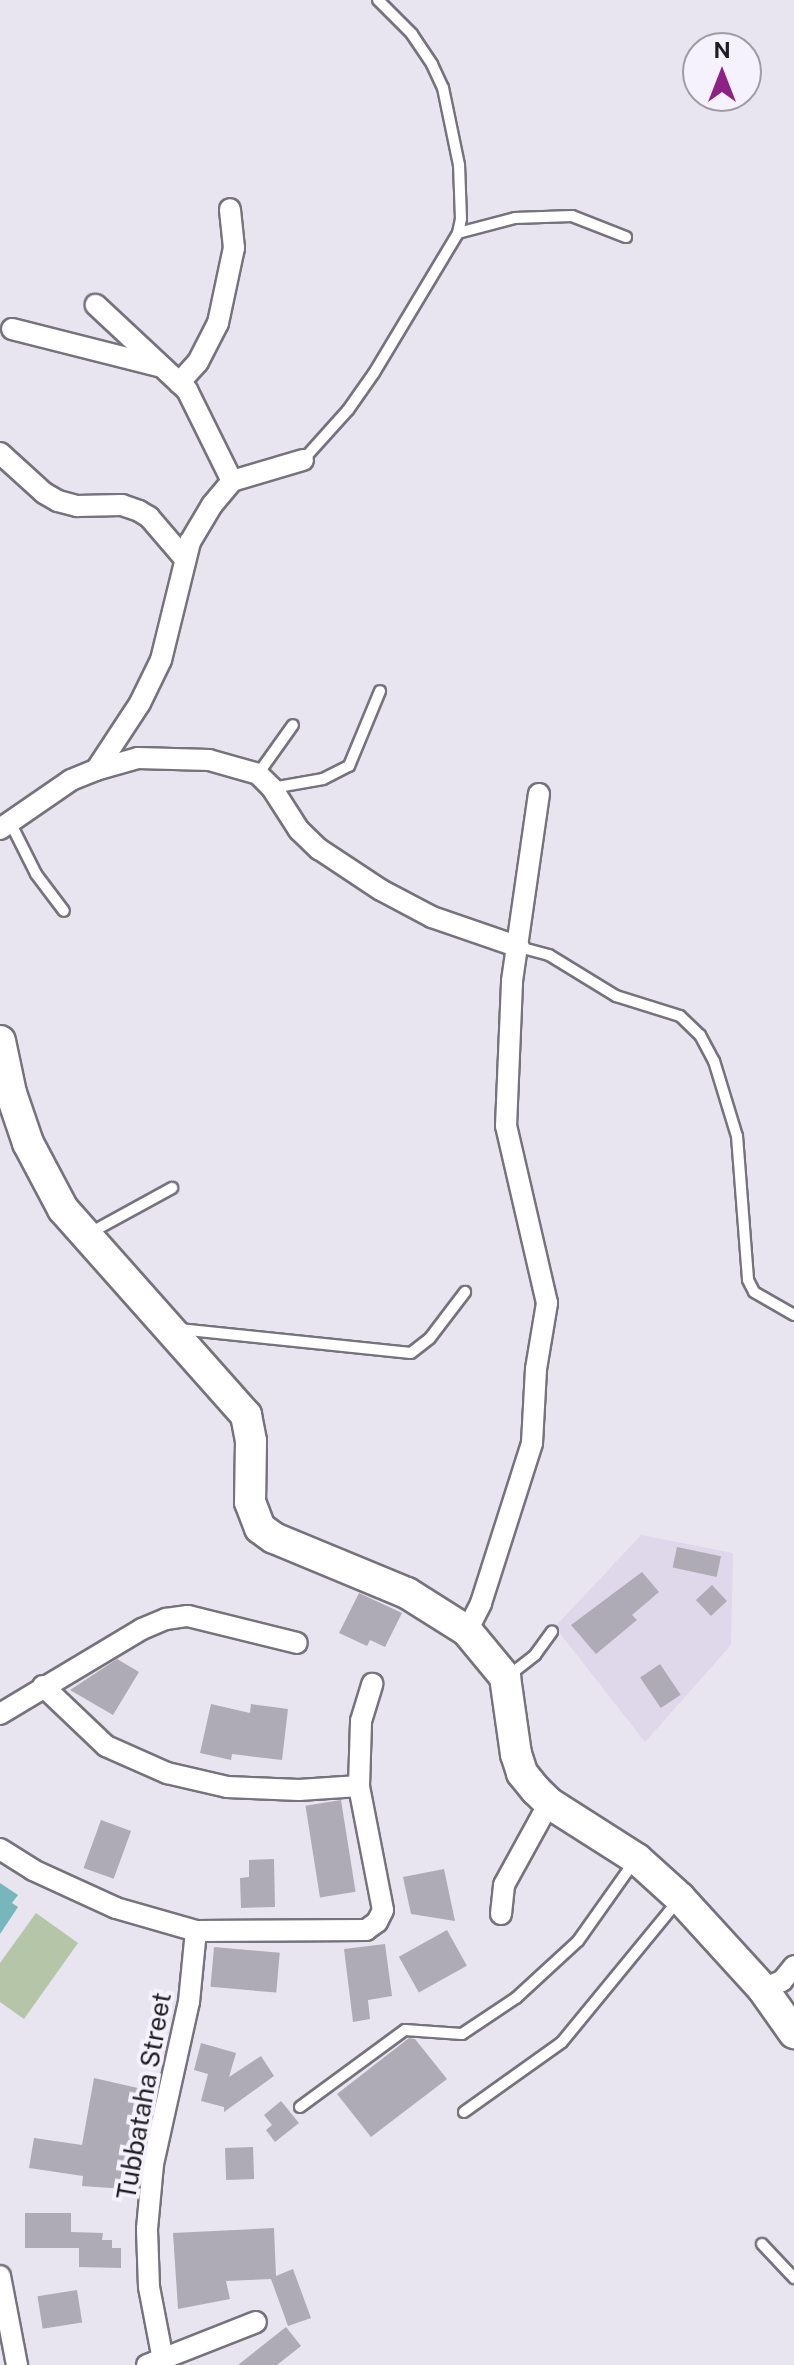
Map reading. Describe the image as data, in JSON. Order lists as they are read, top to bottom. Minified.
{"streets":{"street":["Tubbataha Street"]},"north":"top"}
